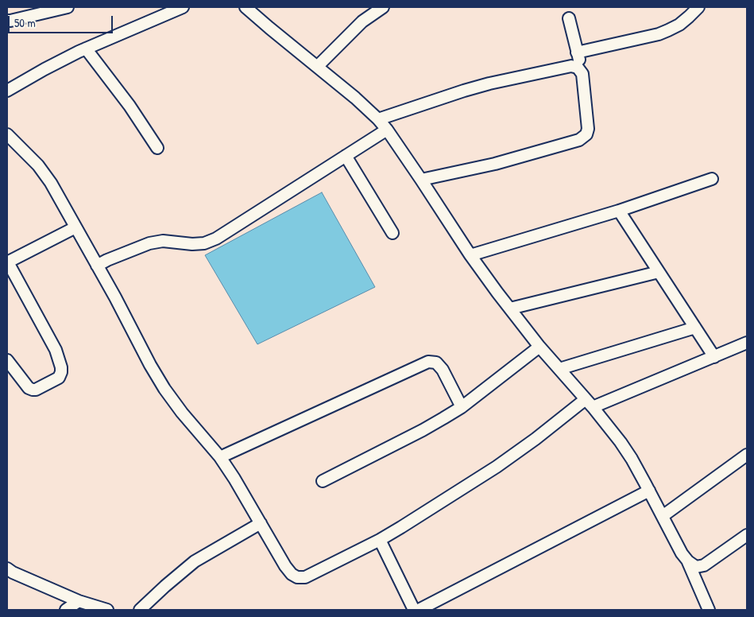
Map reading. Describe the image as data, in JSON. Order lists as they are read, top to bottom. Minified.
{"scale_bar":"50 m"}
